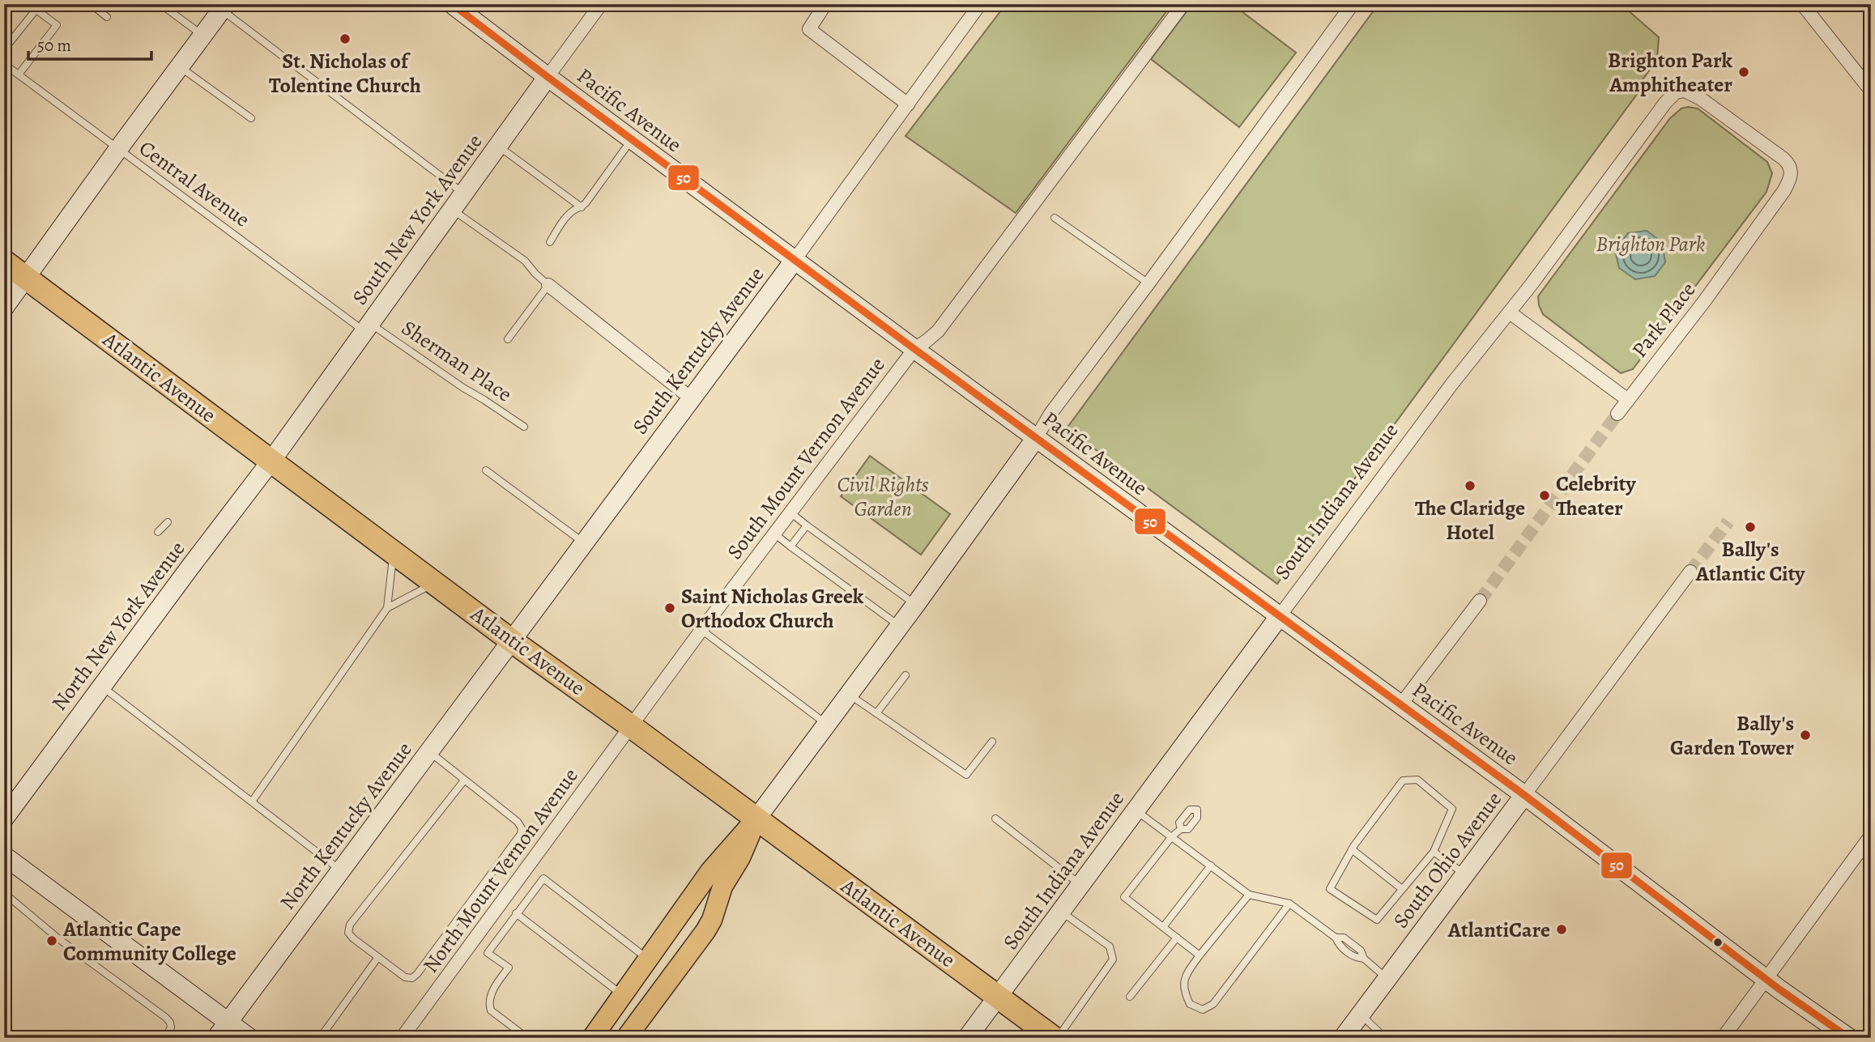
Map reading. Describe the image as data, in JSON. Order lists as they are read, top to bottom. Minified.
{"streets":{"highway":["Atlantic Avenue"],"street":["Pacific Avenue","South New York Avenue","Park Place","South Kentucky Avenue","South Mount Vernon Avenue","South Indiana Avenue","North New York Avenue","North Kentucky Avenue","South Ohio Avenue","North Mount Vernon Avenue"],"lane":["Central Avenue","Sherman Place"]},"crossings":[["Pacific Avenue","South New York Avenue"],["Pacific Avenue","South Kentucky Avenue"],["Pacific Avenue","South Mount Vernon Avenue"],["Pacific Avenue","South Indiana Avenue"],["Pacific Avenue","South Ohio Avenue"],["Central Avenue","South New York Avenue"],["Central Avenue","Sherman Place"],["South New York Avenue","Sherman Place"],["South New York Avenue","Atlantic Avenue"],["South New York Avenue","North New York Avenue"],["Park Place","South Indiana Avenue"],["South Kentucky Avenue","Atlantic Avenue"],["South Kentucky Avenue","North Kentucky Avenue"],["Atlantic Avenue","South Mount Vernon Avenue"],["Atlantic Avenue","South Indiana Avenue"],["Atlantic Avenue","North New York Avenue"],["Atlantic Avenue","North Kentucky Avenue"],["Atlantic Avenue","North Mount Vernon Avenue"],["South Mount Vernon Avenue","North Mount Vernon Avenue"]],"parks":["Brighton Park","Civil Rights Garden"],"places":["St. Nicholas of Tolentine Church","Brighton Park Amphitheater","The Claridge Hotel","Celebrity Theater","Bally's Atlantic City","Saint Nicholas Greek Orthodox Church","Bally's Garden Tower","AtlantiCare","Atlantic Cape Community College"],"lines":["transit line 50"],"scale_bar":"50 m"}
